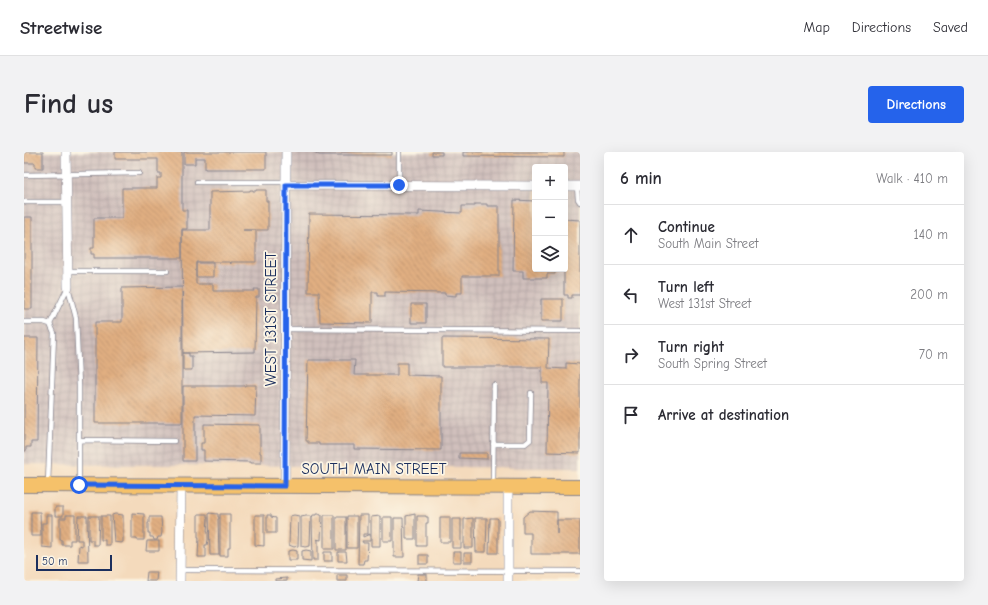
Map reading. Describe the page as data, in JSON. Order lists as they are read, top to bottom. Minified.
{"streets":{"main road":["SOUTH MAIN STREET"],"street":["WEST 131ST STREET"]},"crossings":[["WEST 131ST STREET","SOUTH MAIN STREET"]],"scale_bar":"50 m","page":{"header":"Streetwise","nav":["Map","Directions","Saved"],"buttons":"Directions","title":"Find us","heading":["6 min","Walk · 410 m"],"map_buttons":["+","−"],"list":[["Continue","South Main Street","140 m"],["Turn left","West 131st Street","200 m"],["Turn right","South Spring Street","70 m"],"Arrive at destination"],"scale":"50 m"}}
